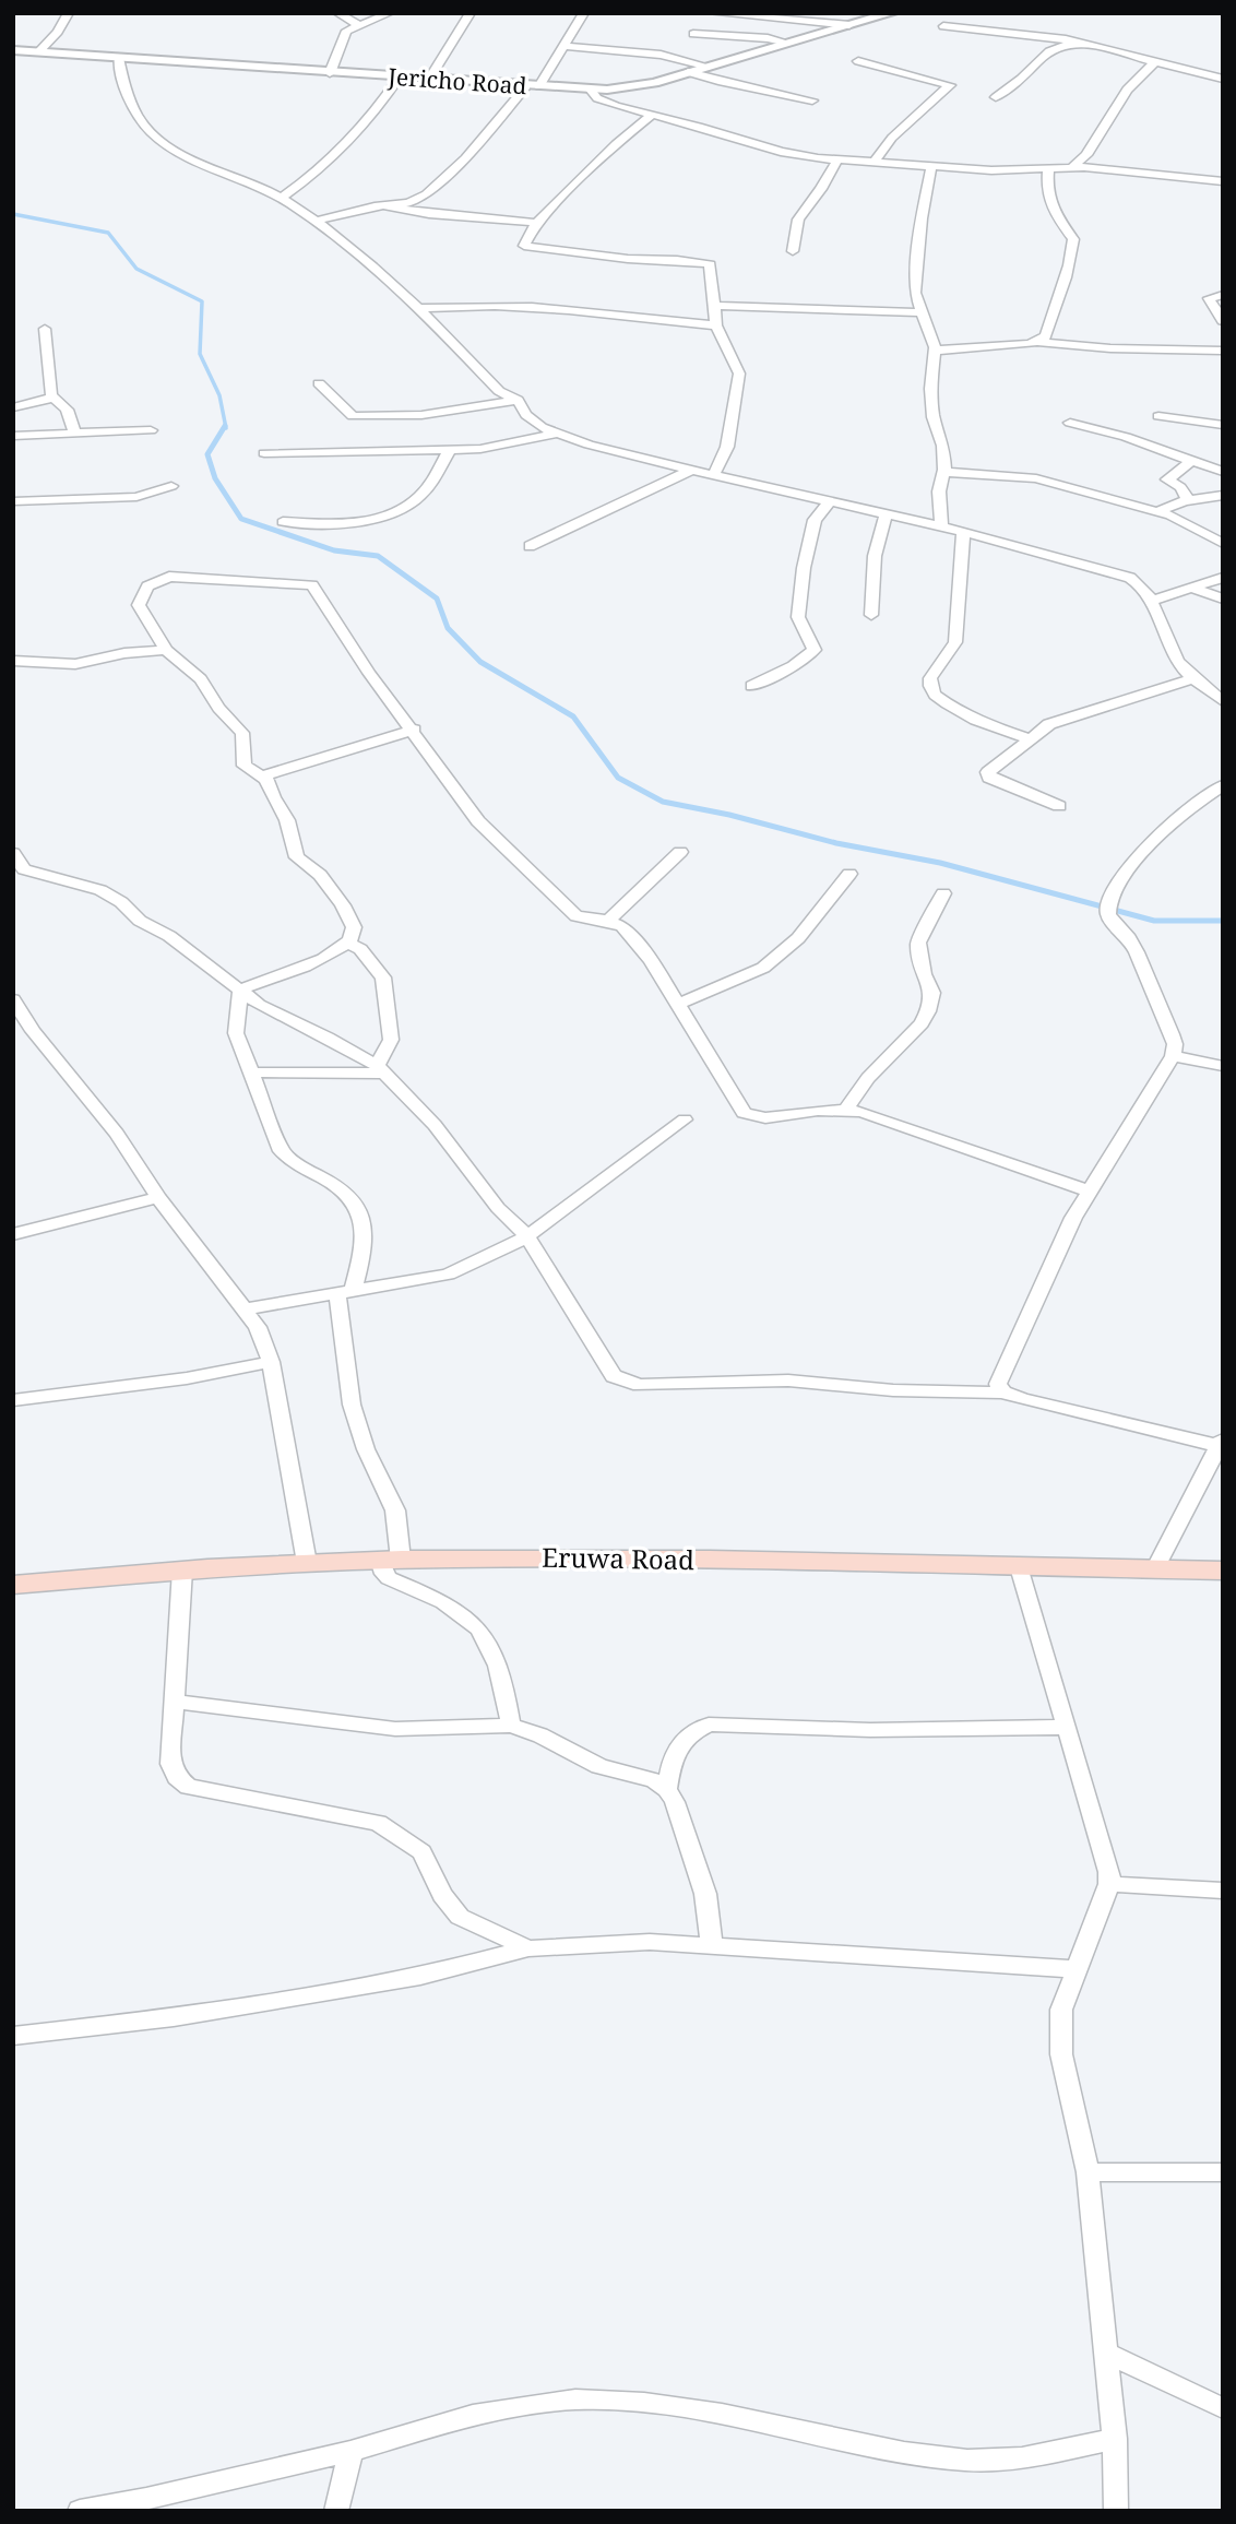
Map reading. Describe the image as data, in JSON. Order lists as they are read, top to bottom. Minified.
{"streets":{"main road":["Eruwa Road"],"street":["Jericho Road"]}}
